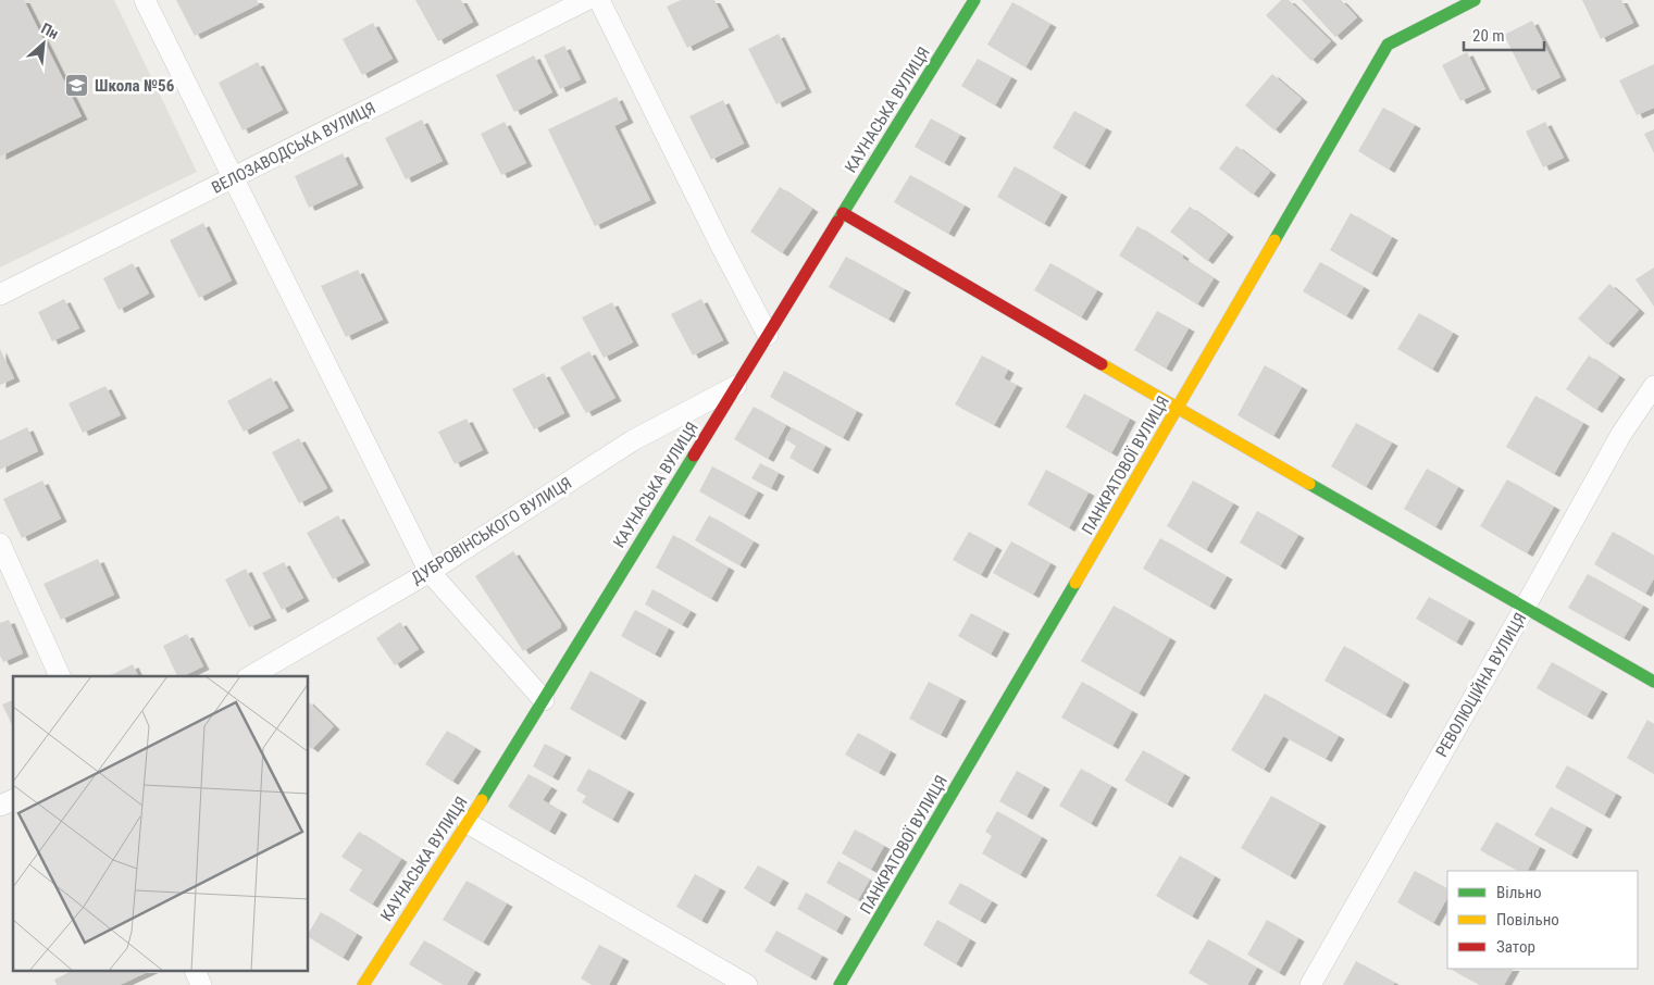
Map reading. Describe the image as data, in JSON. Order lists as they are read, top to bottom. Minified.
{"streets":{"street":["КАУНАСЬКА ВУЛИЦЯ","ВЕЛОЗАВОДСЬКА ВУЛИЦЯ","ПАНКРАТОВОЇ ВУЛИЦЯ","ДУБРОВІНСЬКОГО ВУЛИЦЯ","РЕВОЛЮЦІЙНА ВУЛИЦЯ"]},"crossings":[["КАУНАСЬКА ВУЛИЦЯ","ДУБРОВІНСЬКОГО ВУЛИЦЯ"]],"places":{"school or university":["Школа №56"]},"legend":["Вільно","Повільно","Затор"],"scale_bar":"20 m","north":"top right"}
